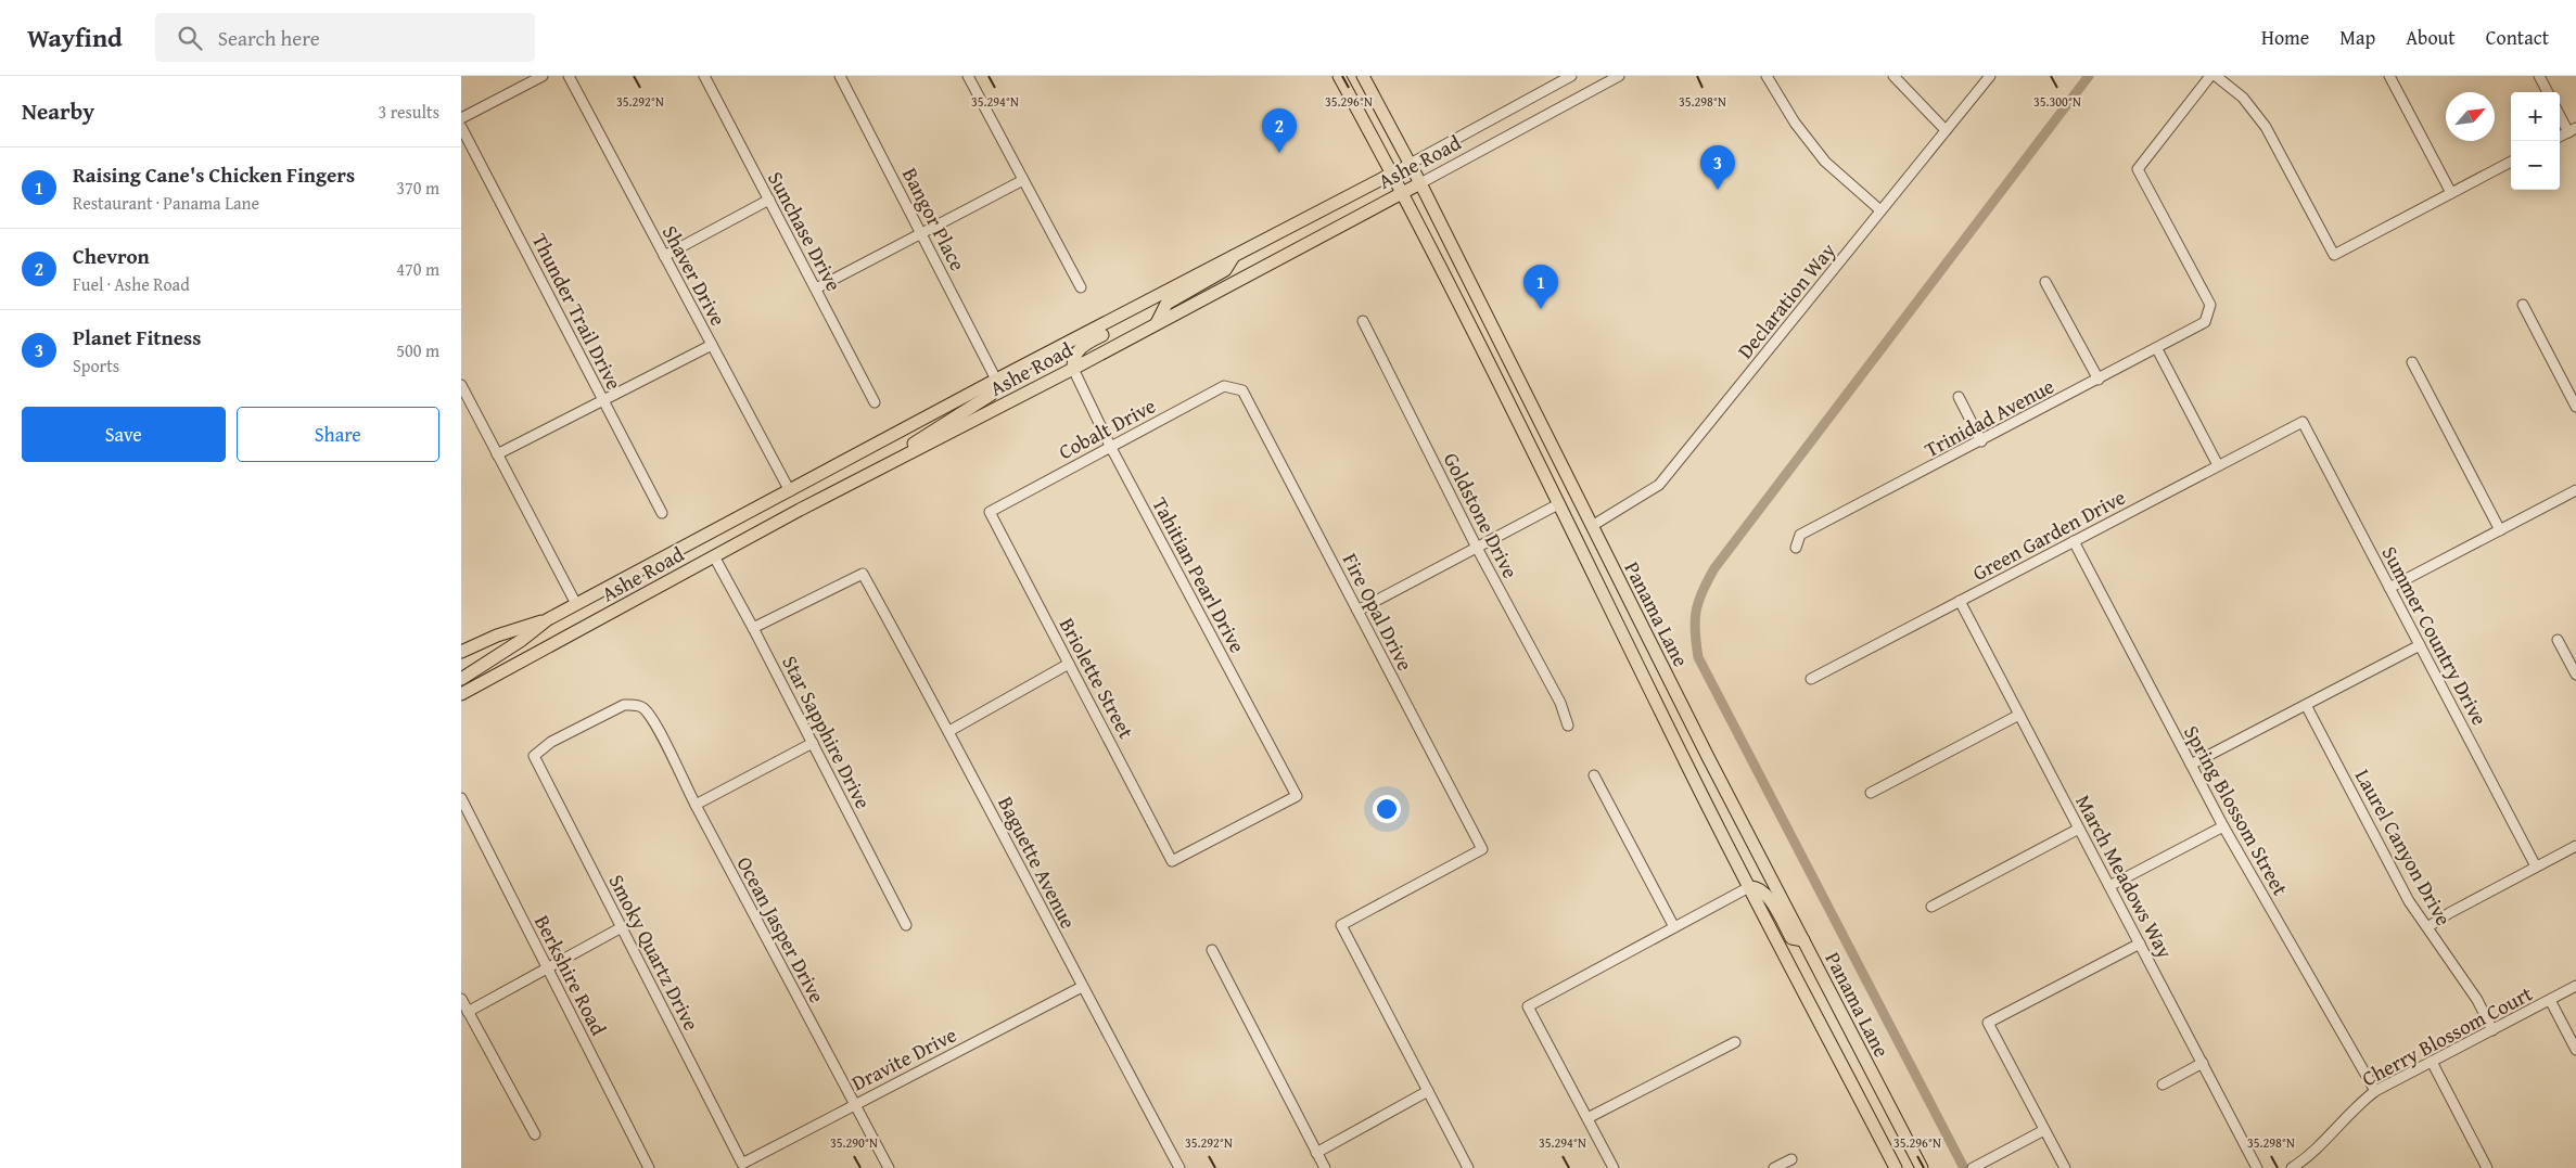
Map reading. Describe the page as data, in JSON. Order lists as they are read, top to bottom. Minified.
{"streets":{"main road":["Ashe Road","Panama Lane"],"street":["Bangor Place","Sunchase Drive","Shaver Drive","Declaration Way","Thunder Trail Drive","Trinidad Avenue","Cobalt Drive","Goldstone Drive","Green Garden Drive","Tahitian Pearl Drive","Fire Opal Drive","Summer Country Drive","Briolette Street","Star Sapphire Drive","Spring Blossom Street","Laurel Canyon Drive","Baguette Avenue","March Meadows Way","Ocean Jasper Drive","Smoky Quartz Drive","Berkshire Road","Cherry Blossom Court","Dravite Drive"]},"crossings":[["Ashe Road","Bangor Place"],["Ashe Road","Shaver Drive"],["Ashe Road","Tahitian Pearl Drive"],["Ashe Road","Panama Lane"],["Ashe Road","Star Sapphire Drive"],["Declaration Way","Panama Lane"],["Cobalt Drive","Tahitian Pearl Drive"],["Cobalt Drive","Fire Opal Drive"],["Cobalt Drive","Briolette Street"],["Green Garden Drive","Summer Country Drive"],["Green Garden Drive","Spring Blossom Street"],["Green Garden Drive","March Meadows Way"],["Tahitian Pearl Drive","Briolette Street"],["Star Sapphire Drive","Baguette Avenue"],["Spring Blossom Street","Cherry Blossom Court"],["Laurel Canyon Drive","Cherry Blossom Court"],["Baguette Avenue","Dravite Drive"],["Ocean Jasper Drive","Smoky Quartz Drive"],["Ocean Jasper Drive","Dravite Drive"],["Smoky Quartz Drive","Dravite Drive"]],"north":"top right","page":{"header":"Wayfind","search":"Search here","nav":["Home","Map","About","Contact"],"heading":["Nearby","3 results"],"map_buttons":["+","−"],"pins":["2","3","1"],"list":[{"mark":"1","name":"Raising Cane's Chicken Fingers","note":"Restaurant · Panama Lane","value":"370 m"},{"mark":"2","name":"Chevron","note":"Fuel · Ashe Road","value":"470 m"},{"mark":"3","name":"Planet Fitness","note":"Sports","value":"500 m"}],"buttons":["Save","Share"]},"coordinates":["35.292°N","35.294°N","35.296°N","35.298°N","35.300°N","35.290°N"]}
